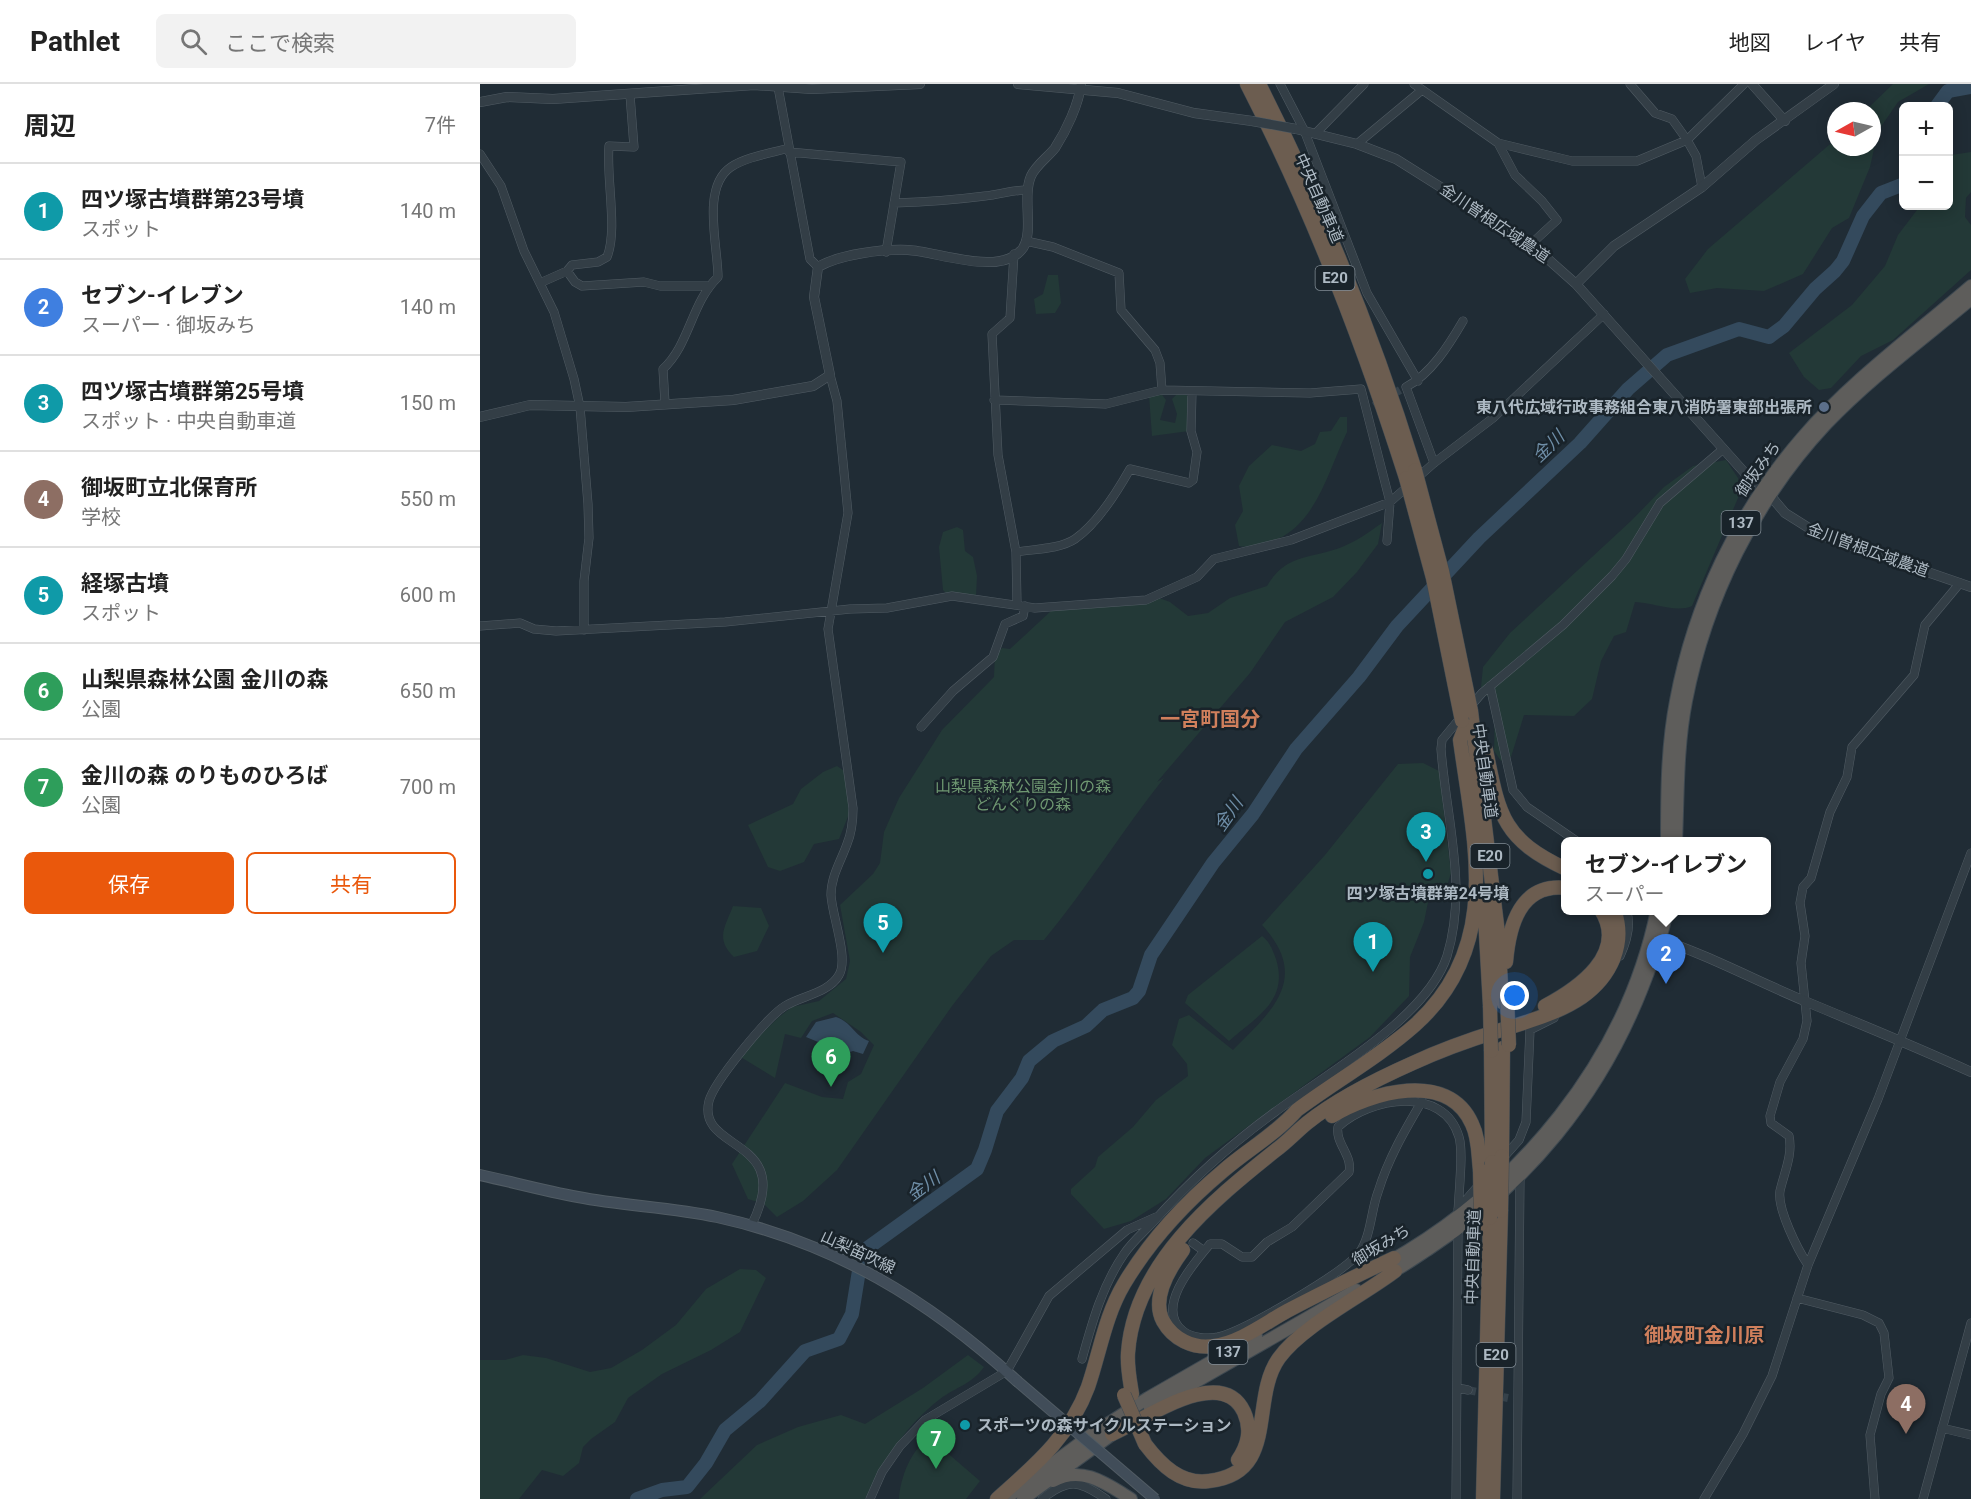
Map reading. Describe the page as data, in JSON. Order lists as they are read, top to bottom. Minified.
{"streets":{"highway":["中央自動車道","E20","御坂みち","137"],"main road":["山梨笛吹線"],"street":["金川曽根広域農道"]},"crossings":[["金川曽根広域農道","御坂みち"]],"districts":["一宮町国分","御坂町金川原"],"water":["金川"],"parks":["山梨県森林公園金川の森 どんぐりの森"],"places":["東八代広域行政事務組合東八消防署東部出張所","四ツ塚古墳群第24号墳","スポーツの森サイクルステーション"],"north":"left","page":{"header":"Pathlet","search":"ここで検索","nav":["地図","レイヤ","共有"],"heading":["周辺","7件"],"map_buttons":["+","−"],"list":[{"mark":"1","name":"四ツ塚古墳群第23号墳","note":"スポット","value":"140 m"},{"mark":"2","name":"セブン-イレブン","note":"スーパー · 御坂みち","value":"140 m"},{"mark":"3","name":"四ツ塚古墳群第25号墳","note":"スポット · 中央自動車道","value":"150 m"},{"mark":"4","name":"御坂町立北保育所","note":"学校","value":"550 m"},{"mark":"5","name":"経塚古墳","note":"スポット","value":"600 m"},{"mark":"6","name":"山梨県森林公園 金川の森","note":"公園","value":"650 m"},{"mark":"7","name":"金川の森 のりものひろば","note":"公園","value":"700 m"}],"pins":["3","5","1","2","6","4","7"],"buttons":["保存","共有"],"popup":["セブン-イレブン","スーパー"]}}
